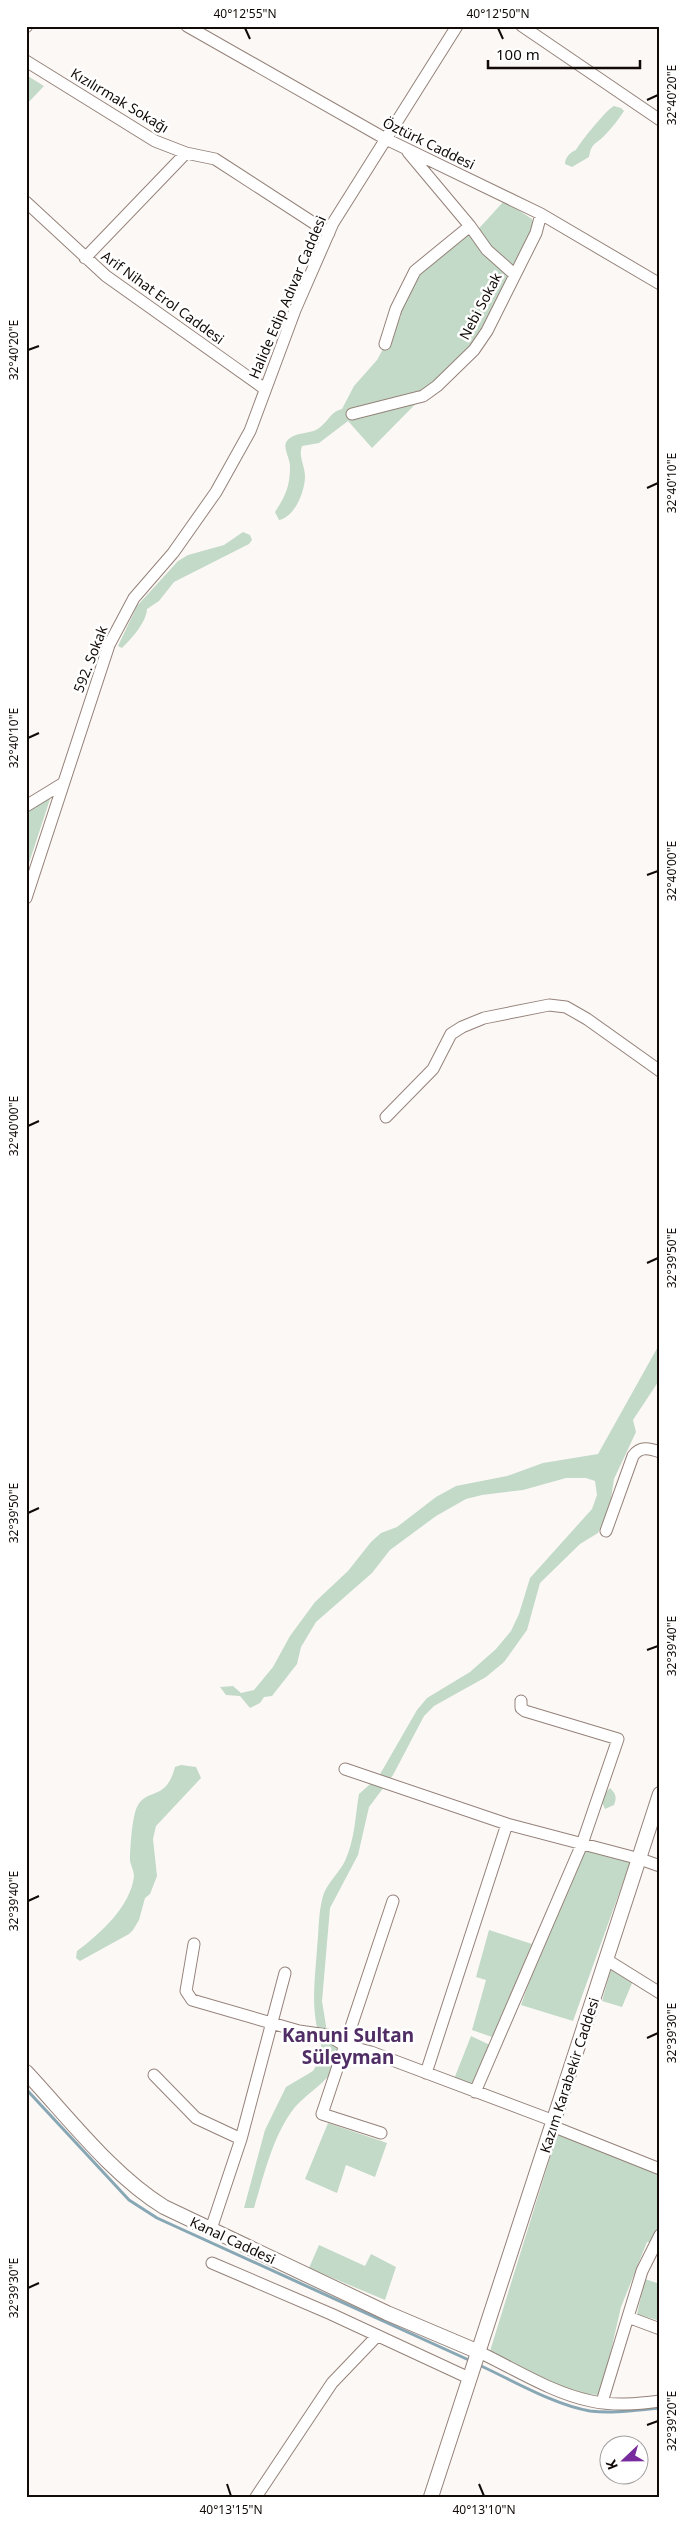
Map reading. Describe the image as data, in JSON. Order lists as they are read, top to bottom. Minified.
{"streets":{"street":["Kızılırmak Sokağı","Öztürk Caddesi","Arif Nihat Erol Caddesi","Halide Edip Adıvar Caddesi","Nebi Sokak","592. Sokak","Kazım Karabekir Caddesi","Kanal Caddesi"]},"crossings":[["Kızılırmak Sokağı","Halide Edip Adıvar Caddesi"],["Öztürk Caddesi","Halide Edip Adıvar Caddesi"],["Öztürk Caddesi","Nebi Sokak"],["Arif Nihat Erol Caddesi","Halide Edip Adıvar Caddesi"],["Halide Edip Adıvar Caddesi","592. Sokak"],["Kazım Karabekir Caddesi","Kanal Caddesi"]],"districts":["Kanuni Sultan Süleyman"],"scale_bar":"100 m","north":"left","coordinates":["40°12'55\"N","40°12'50\"N","32°40'20\"E","32°40'10\"E","32°40'00\"E","32°39'50\"E","32°39'40\"E","32°39'30\"E","32°39'20\"E","40°13'15\"N","40°13'10\"N"]}
